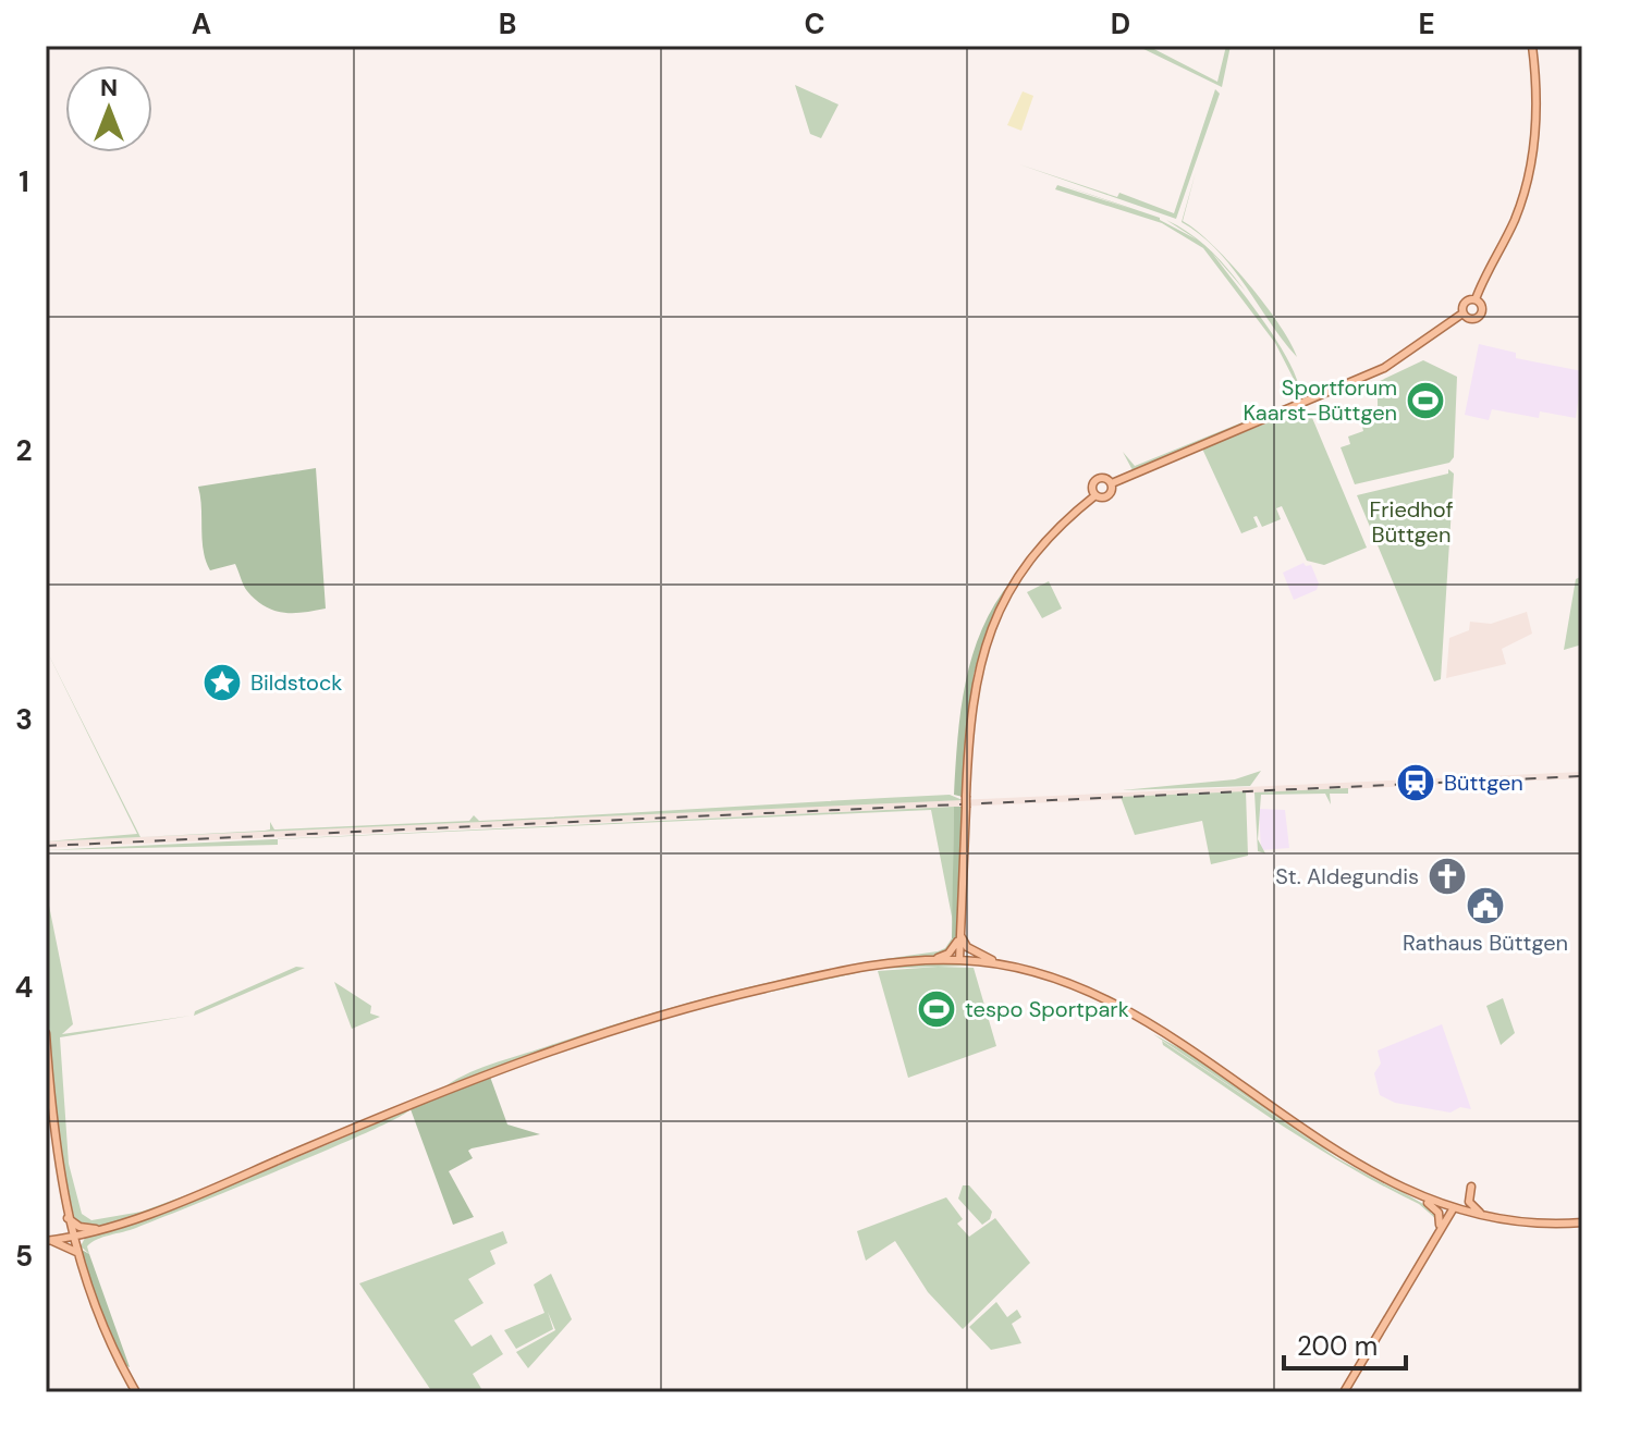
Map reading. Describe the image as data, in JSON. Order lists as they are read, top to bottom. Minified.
{"parks":["Friedhof Büttgen"],"places":{"sports":["Sportforum Kaarst-Büttgen","tespo Sportpark"],"place":["Bildstock"],"station":["Büttgen"],"church":["St. Aldegundis"],"public building":["Rathaus Büttgen"]},"scale_bar":"200 m","north":"top","grid":{"columns":["A","B","C","D","E"],"rows":["1","2","3","4","5"]}}
